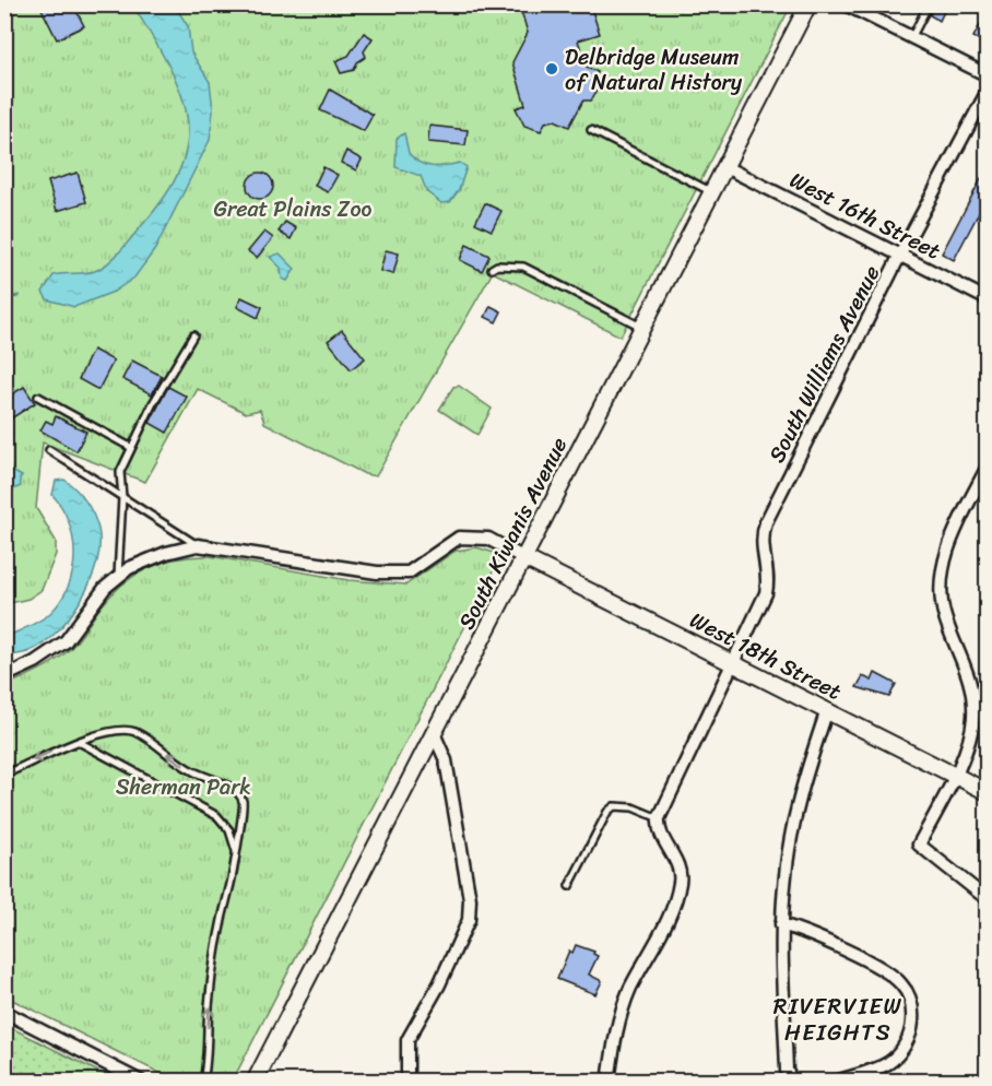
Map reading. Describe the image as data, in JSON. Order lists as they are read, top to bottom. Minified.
{"streets":{"main road":["South Kiwanis Avenue","West 18th Street"],"street":["West 16th Street","South Williams Avenue"]},"crossings":[["West 16th Street","South Williams Avenue"],["West 16th Street","South Kiwanis Avenue"],["South Williams Avenue","West 18th Street"],["South Kiwanis Avenue","West 18th Street"]],"districts":["RIVERVIEW HEIGHTS"],"parks":["Great Plains Zoo","Sherman Park"],"places":["Delbridge Museum of Natural History"]}
